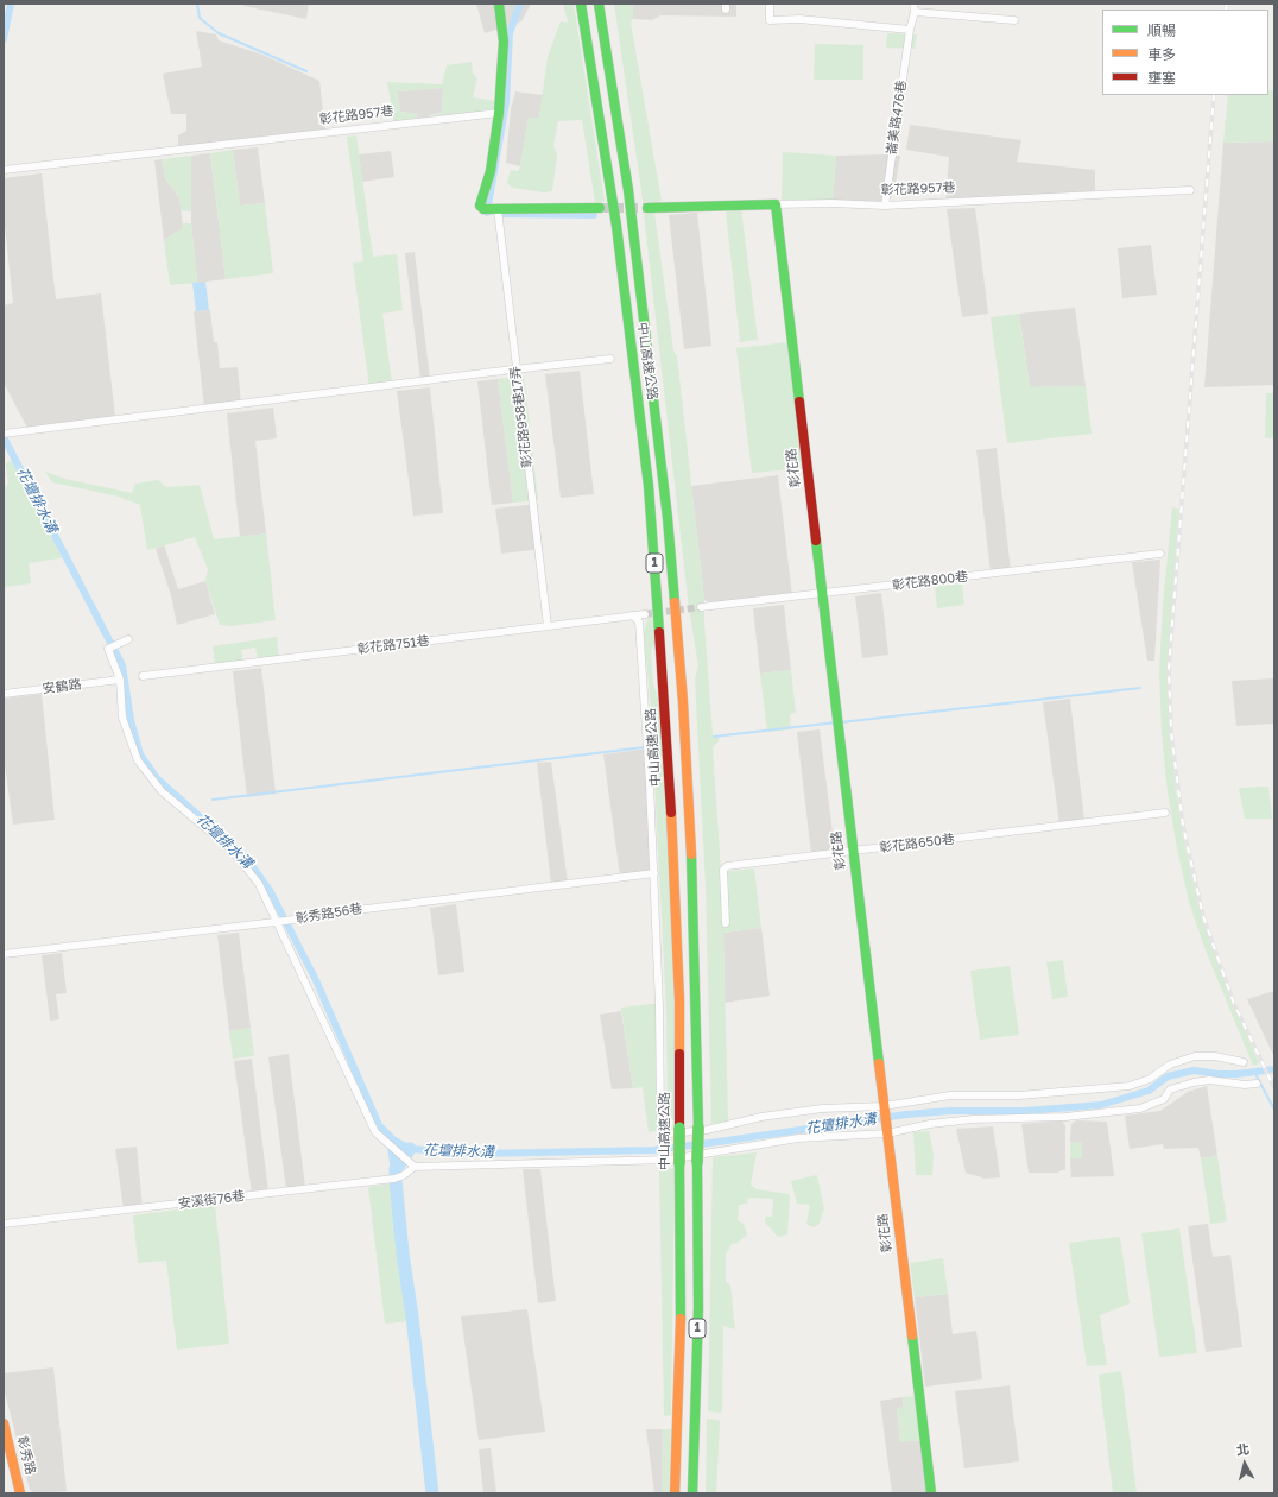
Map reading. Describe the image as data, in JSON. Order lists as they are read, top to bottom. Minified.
{"streets":{"main road":["彰花路957巷","中山高速公路","彰花路","1","彰秀路"],"street":["崙美路476巷","彰花路958巷17弄","彰花路800巷","彰花路751巷","安鶴路","彰花路650巷","彰秀路56巷","安溪街76巷"]},"crossings":[["彰花路957巷","崙美路476巷"],["彰花路957巷","彰花路"],["彰花路958巷17弄","彰花路751巷"],["彰花路","彰花路800巷"],["彰花路","彰花路650巷"]],"water":["花壇排水溝"],"legend":["順暢","車多","壅塞"],"north":"top"}
